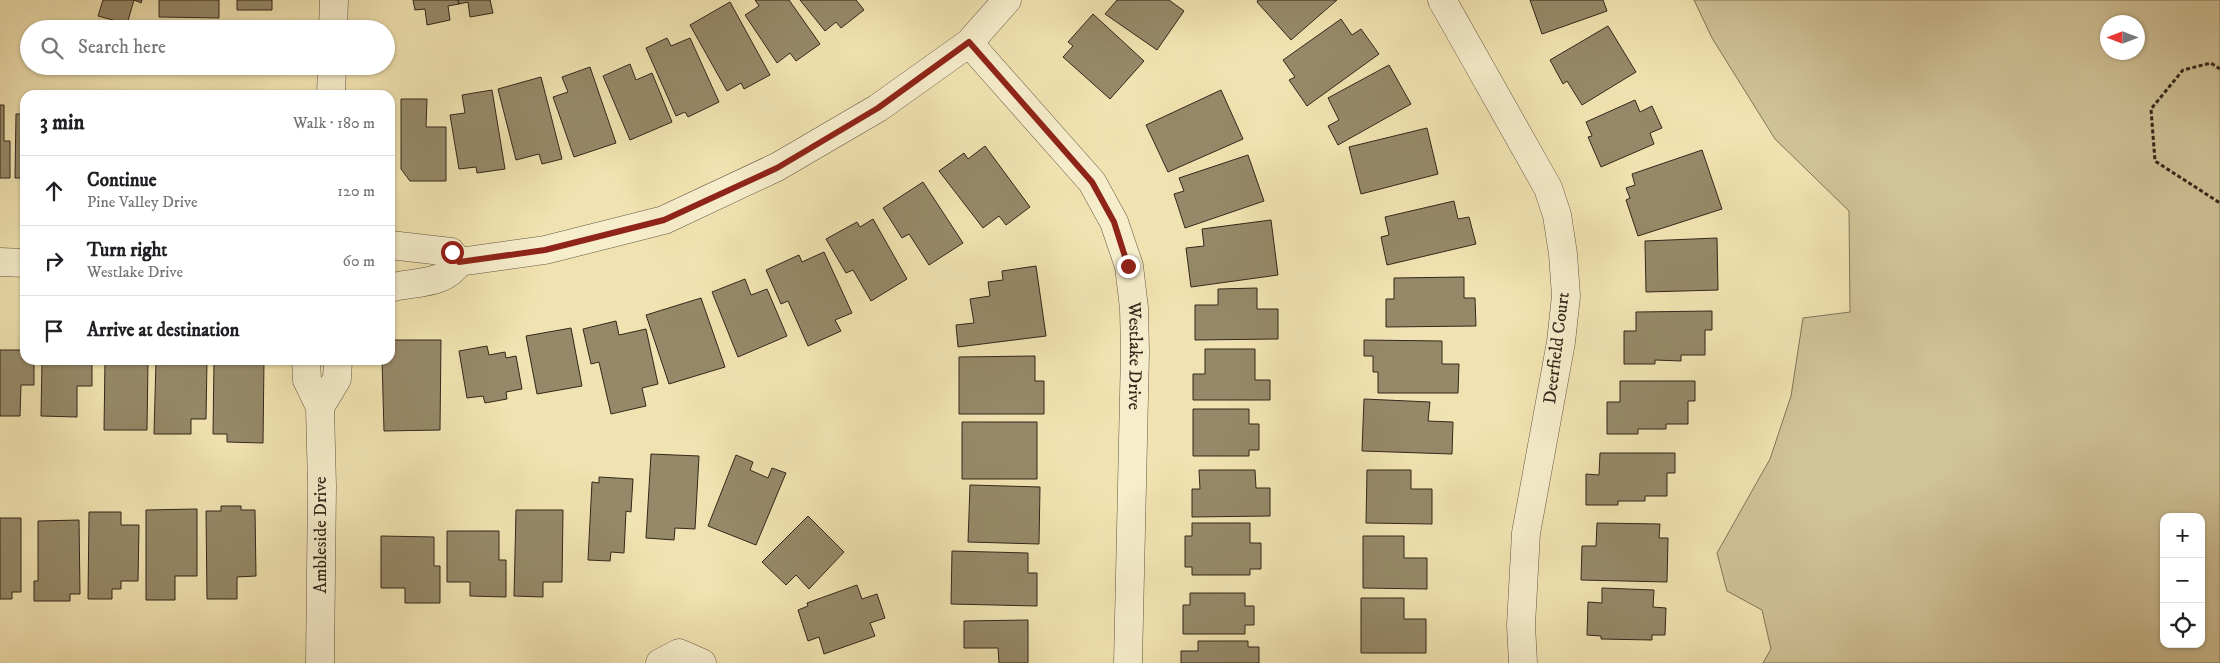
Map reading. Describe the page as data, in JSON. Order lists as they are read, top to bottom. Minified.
{"streets":{"street":["Deerfield Court","Westlake Drive","Ambleside Drive"]},"north":"left","page":{"search":"Search here","heading":["3 min","Walk · 180 m"],"list":[["Continue","Pine Valley Drive","120 m"],["Turn right","Westlake Drive","60 m"],"Arrive at destination"],"map_buttons":["+","−"]}}
